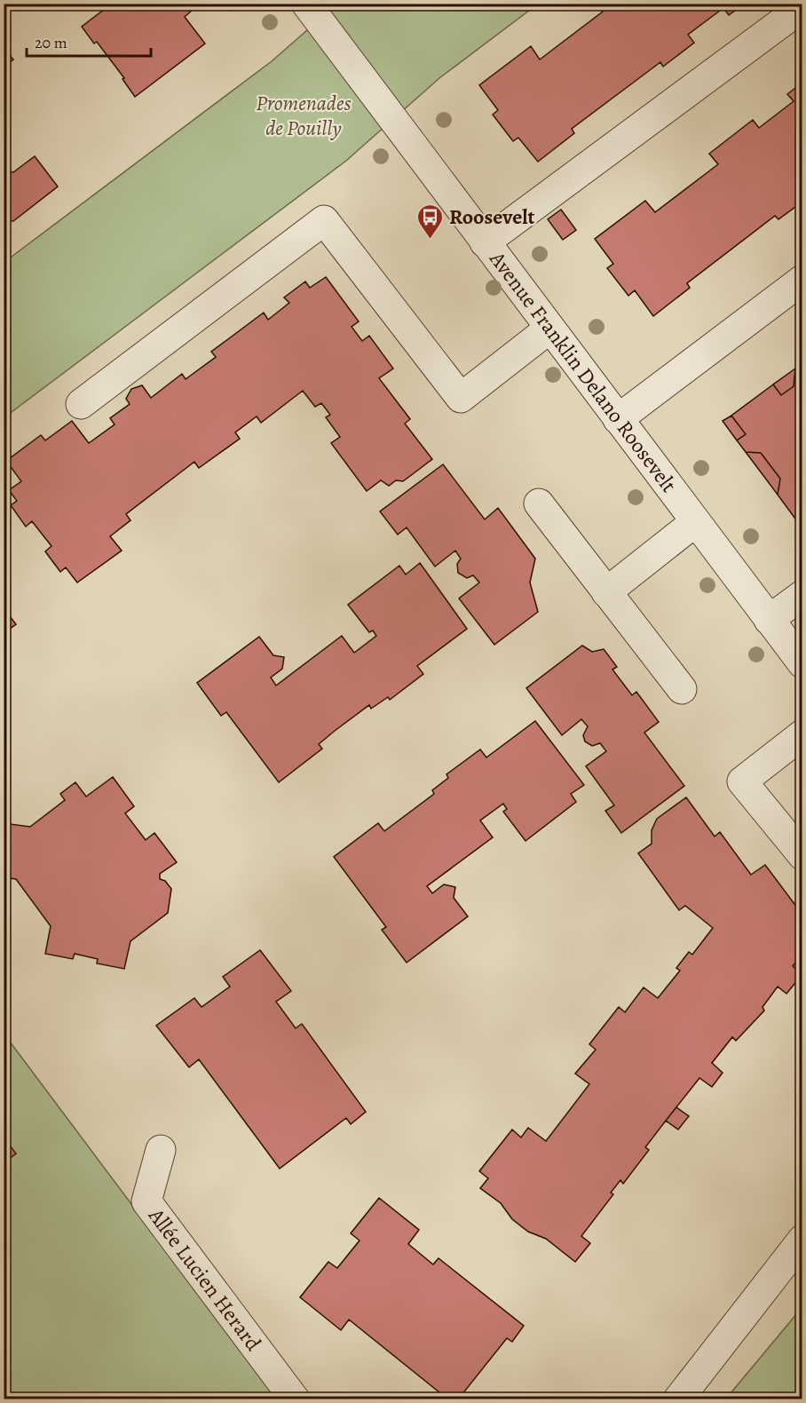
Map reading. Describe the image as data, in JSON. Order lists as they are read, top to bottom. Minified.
{"streets":{"street":["Avenue Franklin Delano Roosevelt","Allée Lucien Herard"]},"parks":["Promenades de Pouilly"],"places":{"bus stop":["Roosevelt"]},"scale_bar":"20 m"}
